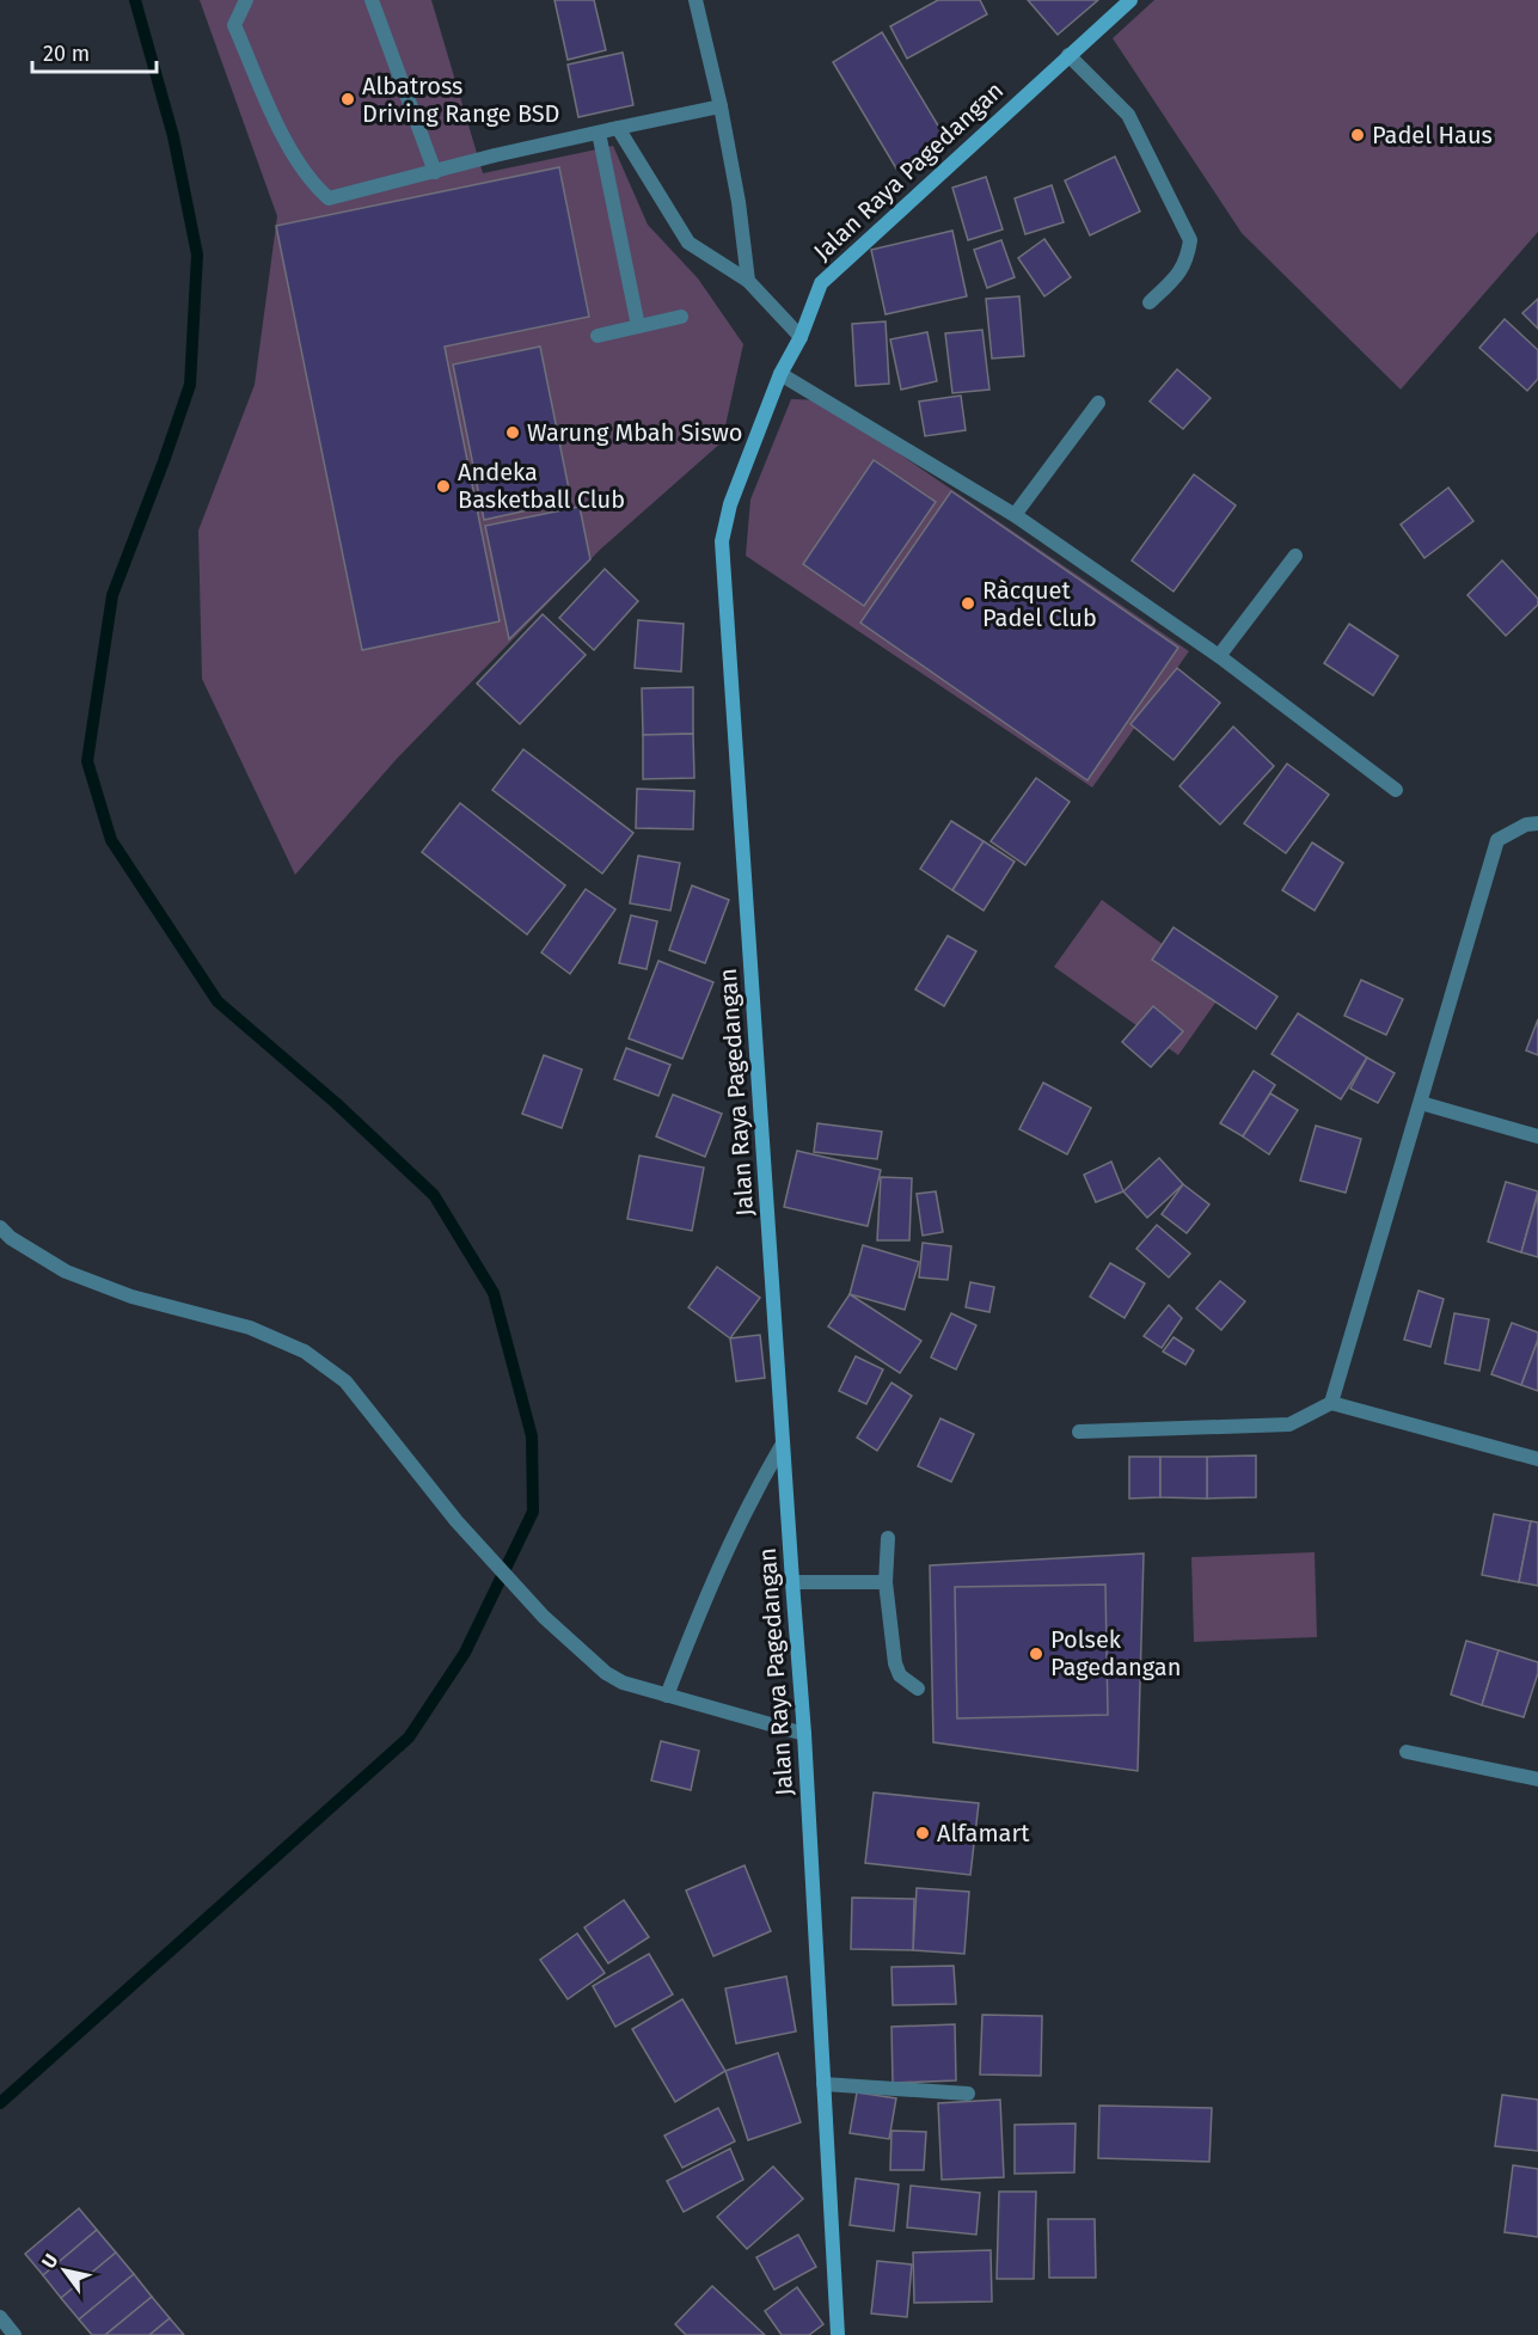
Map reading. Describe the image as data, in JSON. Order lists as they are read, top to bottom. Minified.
{"streets":{"street":["Jalan Raya Pagedangan"]},"places":["Albatross Driving Range BSD","Padel Haus","Warung Mbah Siswo","Andeka Basketball Club","Ràcquet Padel Club","Polsek Pagedangan","Alfamart"],"scale_bar":"20 m","north":"top left"}
